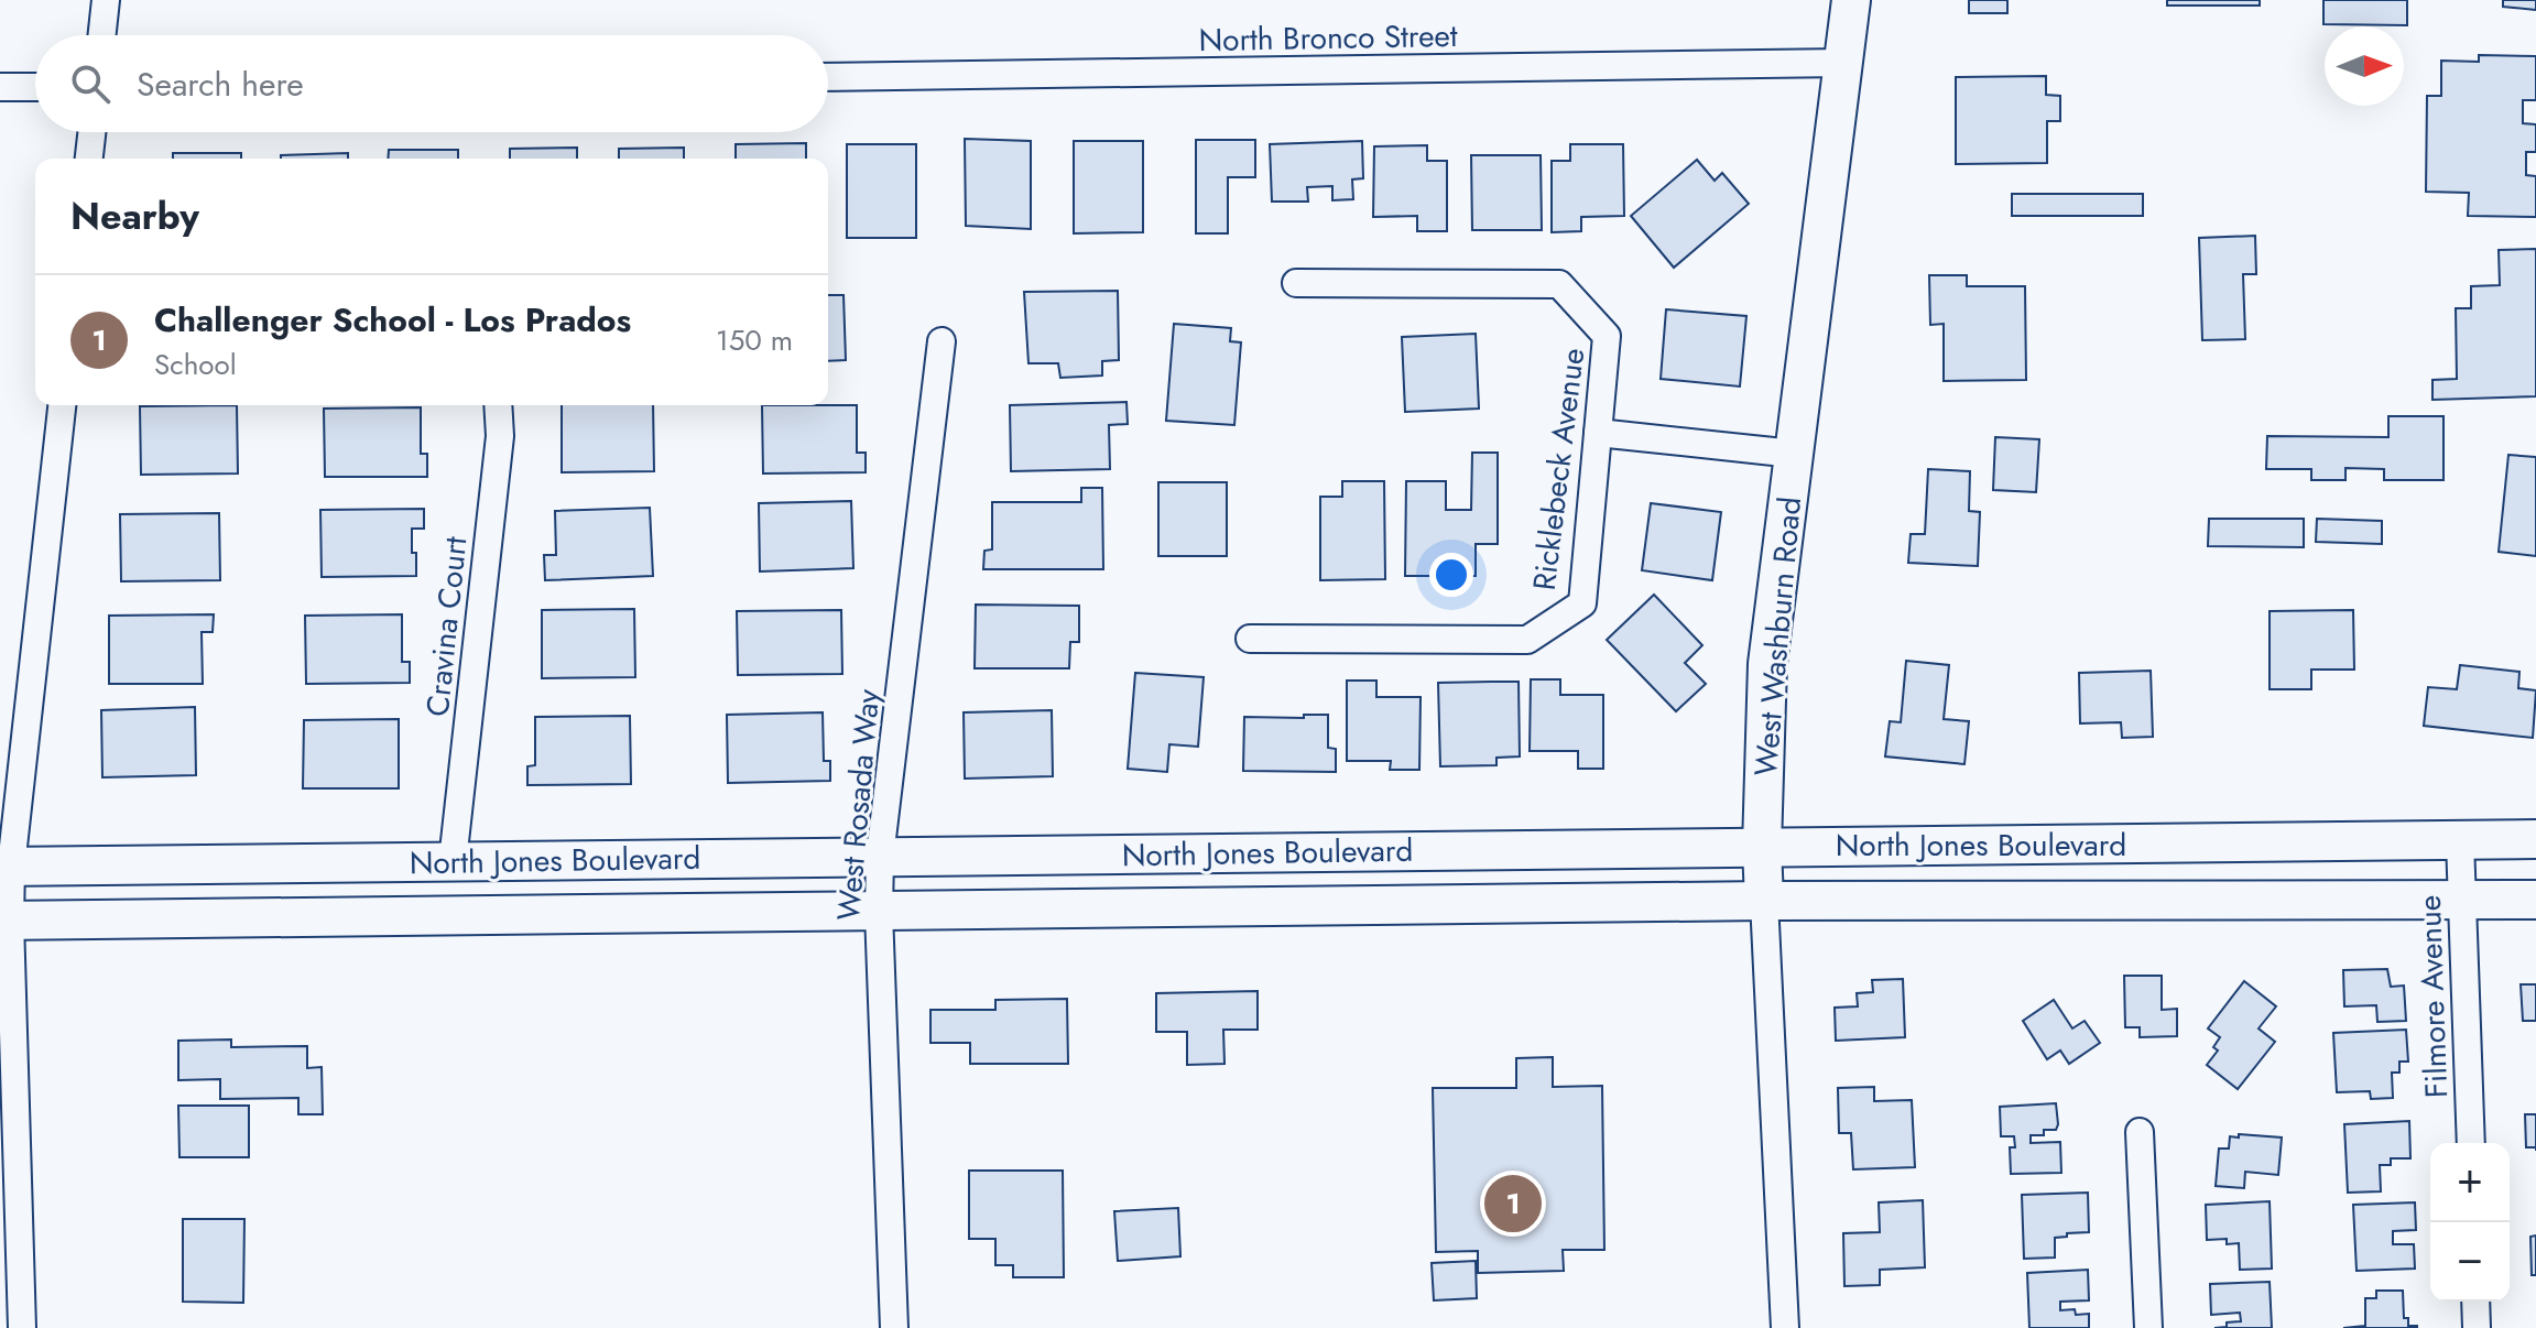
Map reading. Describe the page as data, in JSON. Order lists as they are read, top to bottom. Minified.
{"streets":{"main road":["West Washburn Road","North Jones Boulevard"],"street":["North Bronco Street","Ricklebeck Avenue","Cravina Court","West Rosada Way","Filmore Avenue"]},"crossings":[["North Bronco Street","West Washburn Road"],["Cravina Court","North Jones Boulevard"],["West Washburn Road","North Jones Boulevard"],["West Rosada Way","North Jones Boulevard"],["North Jones Boulevard","Filmore Avenue"]],"north":"right","page":{"search":"Search here","heading":"Nearby","list":[{"mark":"1","name":"Challenger School - Los Prados","note":"School","value":"150 m"}],"map_buttons":["+","−"],"pins":"1"}}
